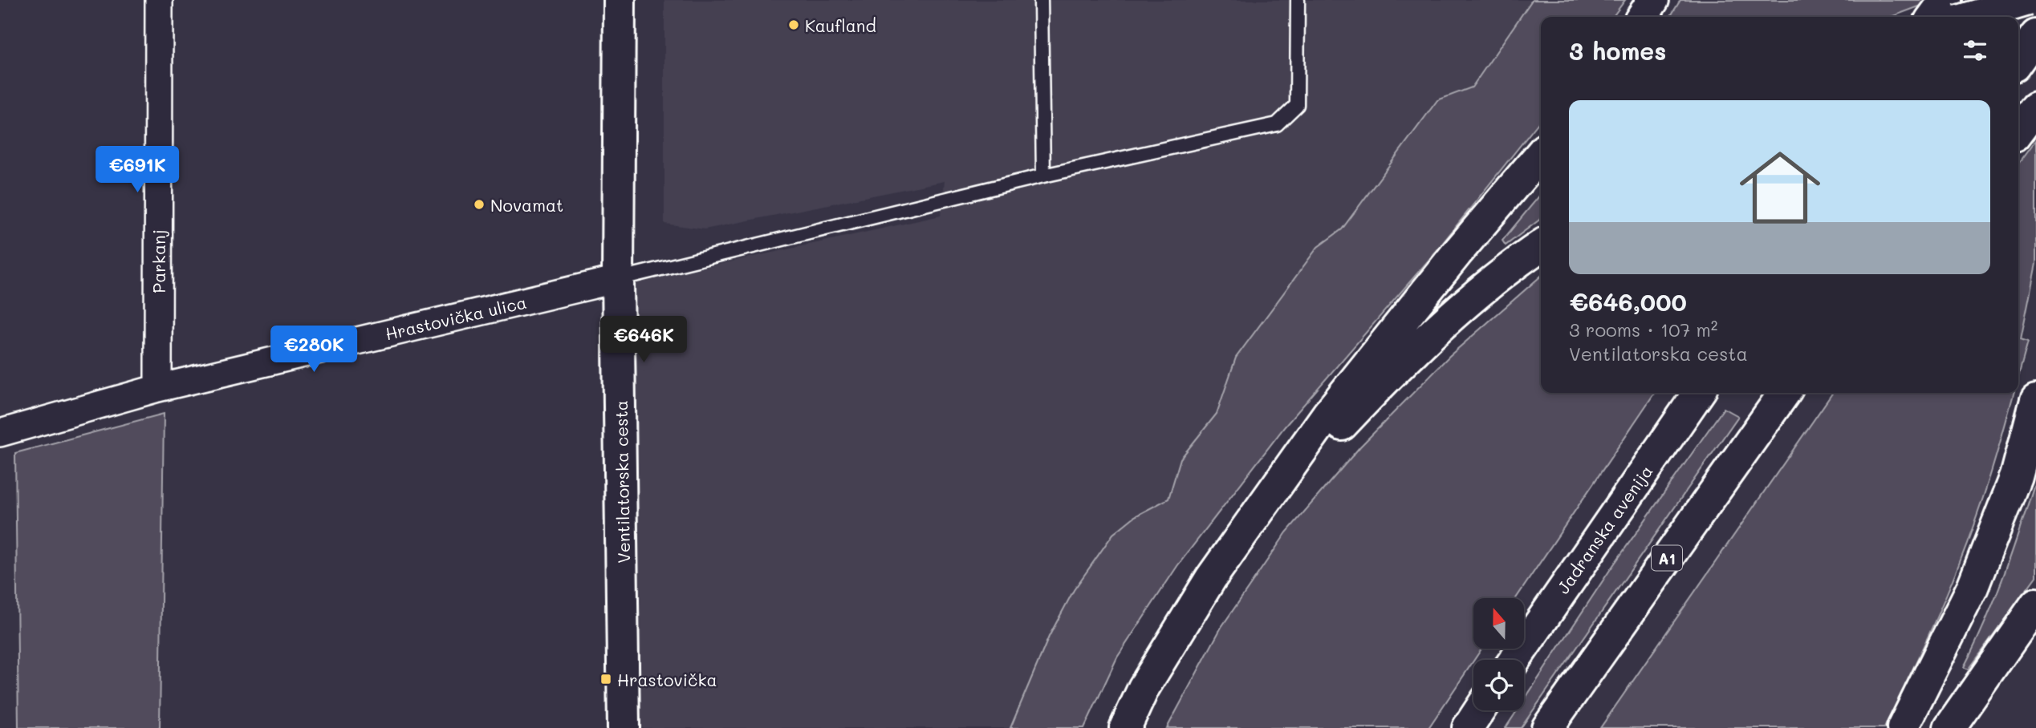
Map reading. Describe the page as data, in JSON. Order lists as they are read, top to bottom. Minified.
{"streets":{"main road":["Ventilatorska cesta","Jadranska avenija","A1"],"street":["Parkanj","Hrastovička ulica"]},"crossings":[["Parkanj","Hrastovička ulica"],["Hrastovička ulica","Ventilatorska cesta"]],"places":{"other":["Kaufland","Novamat"],"transit":["Hrastovička"]},"north":"top","page":{"heading":"3 homes","list":[{"name":"€646,000","note":"3 rooms · 107 m² · Ventilatorska cesta"}],"price":["€691K","€646K","€280K"]}}
